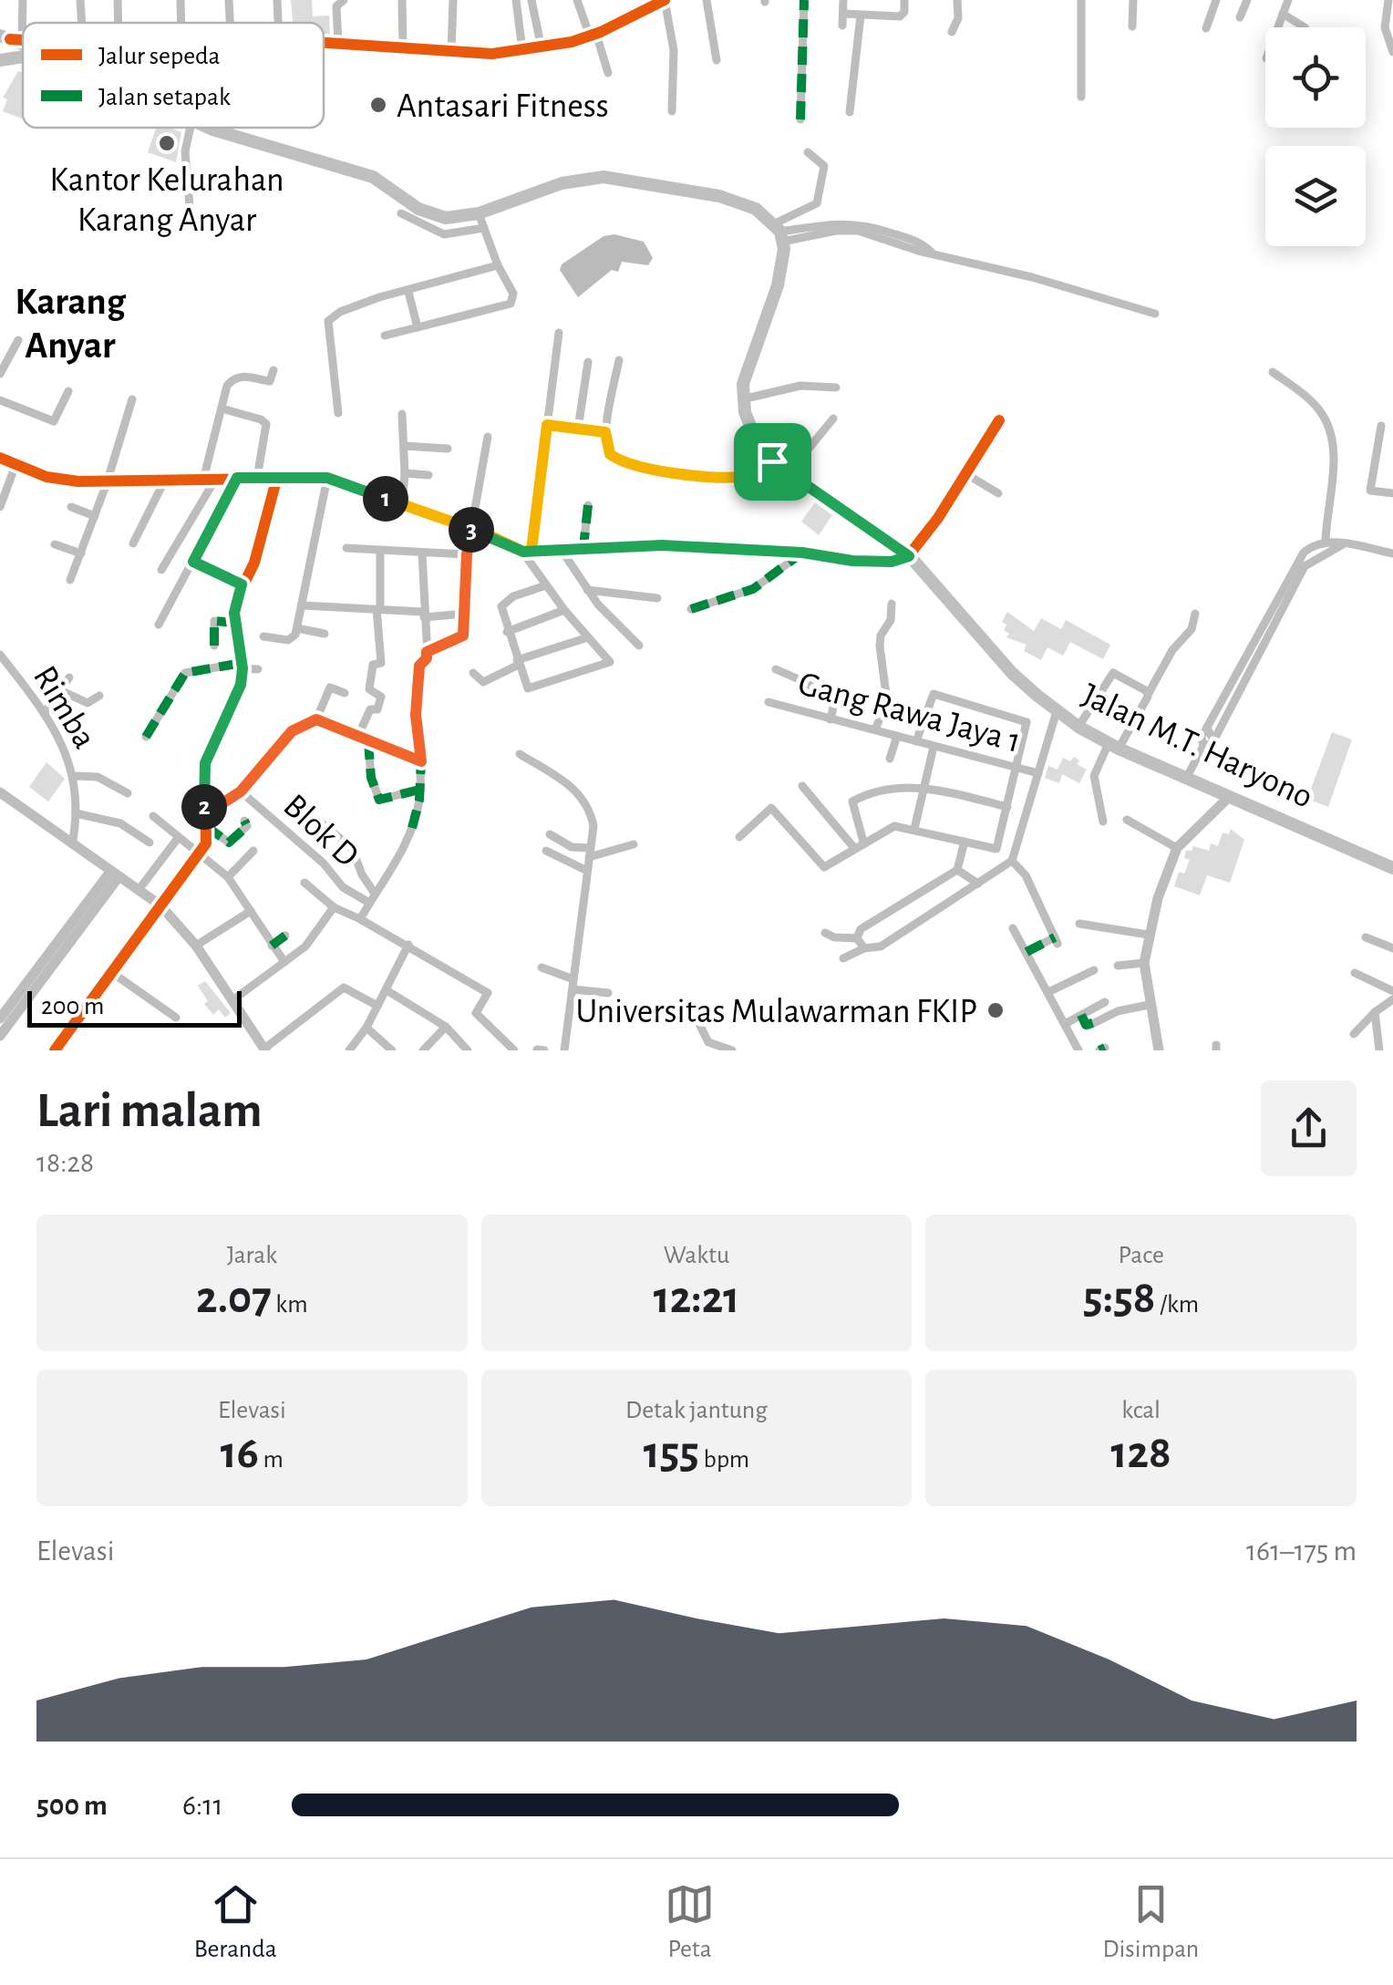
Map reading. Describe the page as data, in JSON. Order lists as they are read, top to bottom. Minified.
{"streets":{"main road":["Jalan M.T. Haryono"],"street":["Rimba","Gang Rawa Jaya 1","Blok D"]},"districts":["Karang Anyar"],"places":["Antasari Fitness","Kantor Kelurahan Karang Anyar","Universitas Mulawarman FKIP"],"legend":["Jalur sepeda","Jalan setapak"],"scale_bar":"200 m","page":{"pins":["1","3","2"],"scale":"200 m","heading":["Lari malam","18:28"],"stats":[["Jarak","2.07 km"],["Waktu","12:21"],["Pace","5:58 /km"],["Elevasi","16 m"],["Detak jantung","155 bpm"],["kcal","128"]],"chart":["Elevasi","161–175 m"],"list":[{"name":"500 m","note":"6:11"}],"tabs":["Beranda","Peta","Disimpan"]}}
